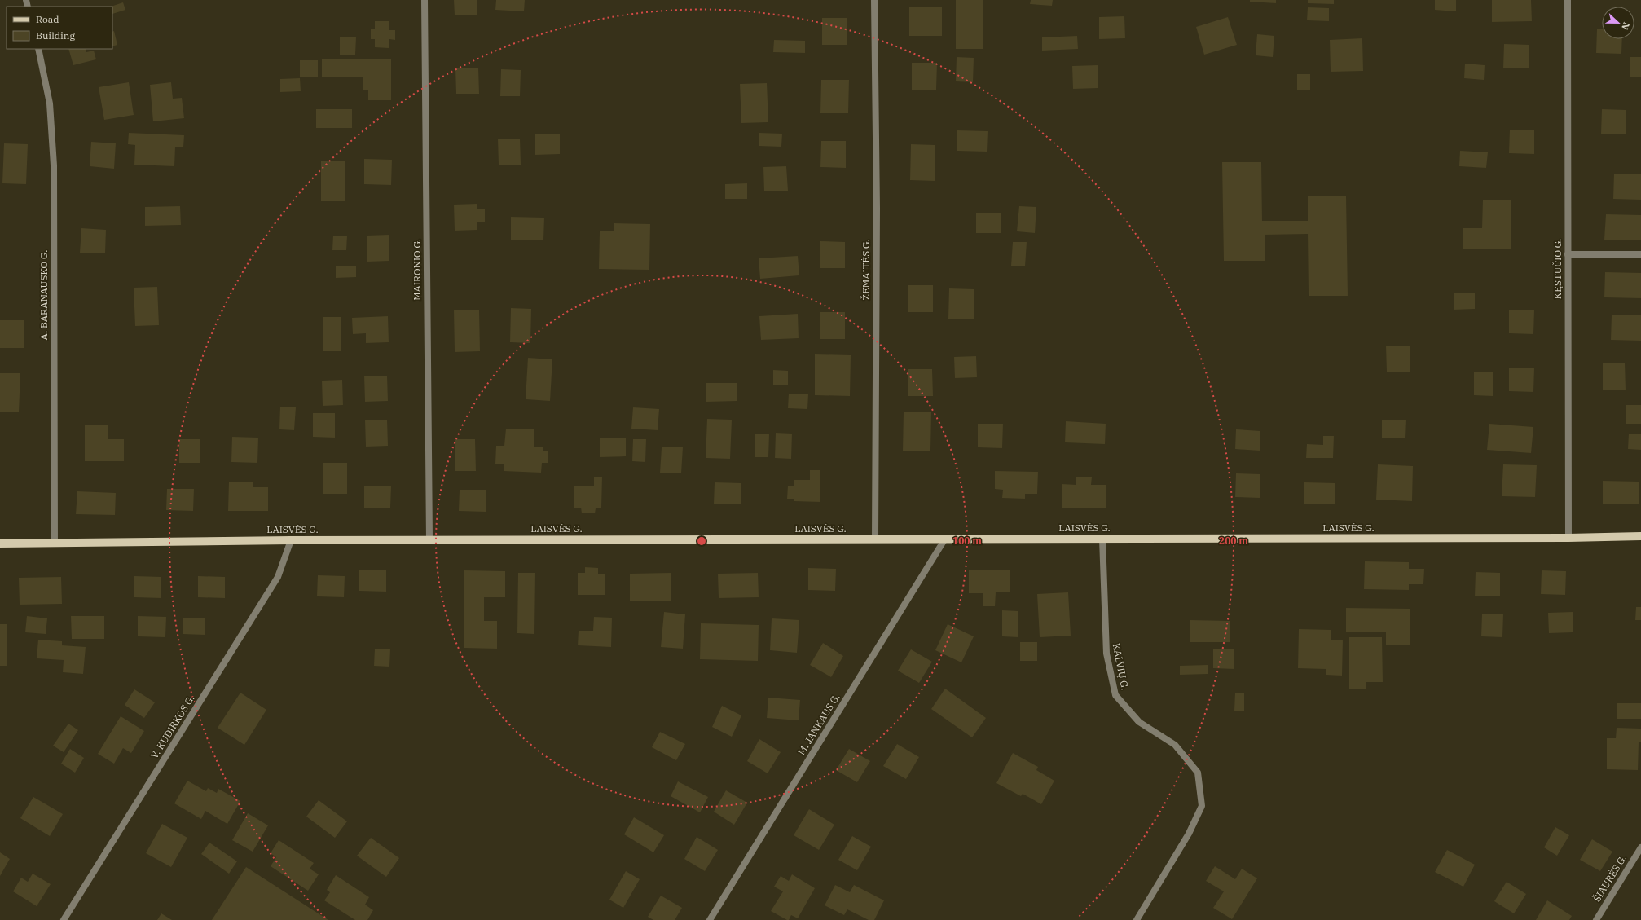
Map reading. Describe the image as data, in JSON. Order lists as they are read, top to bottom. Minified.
{"streets":{"main road":["LAISVĖS G."],"street":["KĘSTUČIO G.","MAIRONIO G.","ŽEMAITĖS G.","A. BARANAUSKO G.","KALVIŲ G.","M. JANKAUS G.","V. KUDIRKOS G.","ŠIAURĖS G."]},"crossings":[["KĘSTUČIO G.","LAISVĖS G."],["MAIRONIO G.","LAISVĖS G."],["ŽEMAITĖS G.","LAISVĖS G."],["A. BARANAUSKO G.","LAISVĖS G."],["LAISVĖS G.","KALVIŲ G."],["LAISVĖS G.","M. JANKAUS G."],["LAISVĖS G.","V. KUDIRKOS G."]],"legend":["Road","Building"],"north":"right","rings":["100 m","200 m"]}
